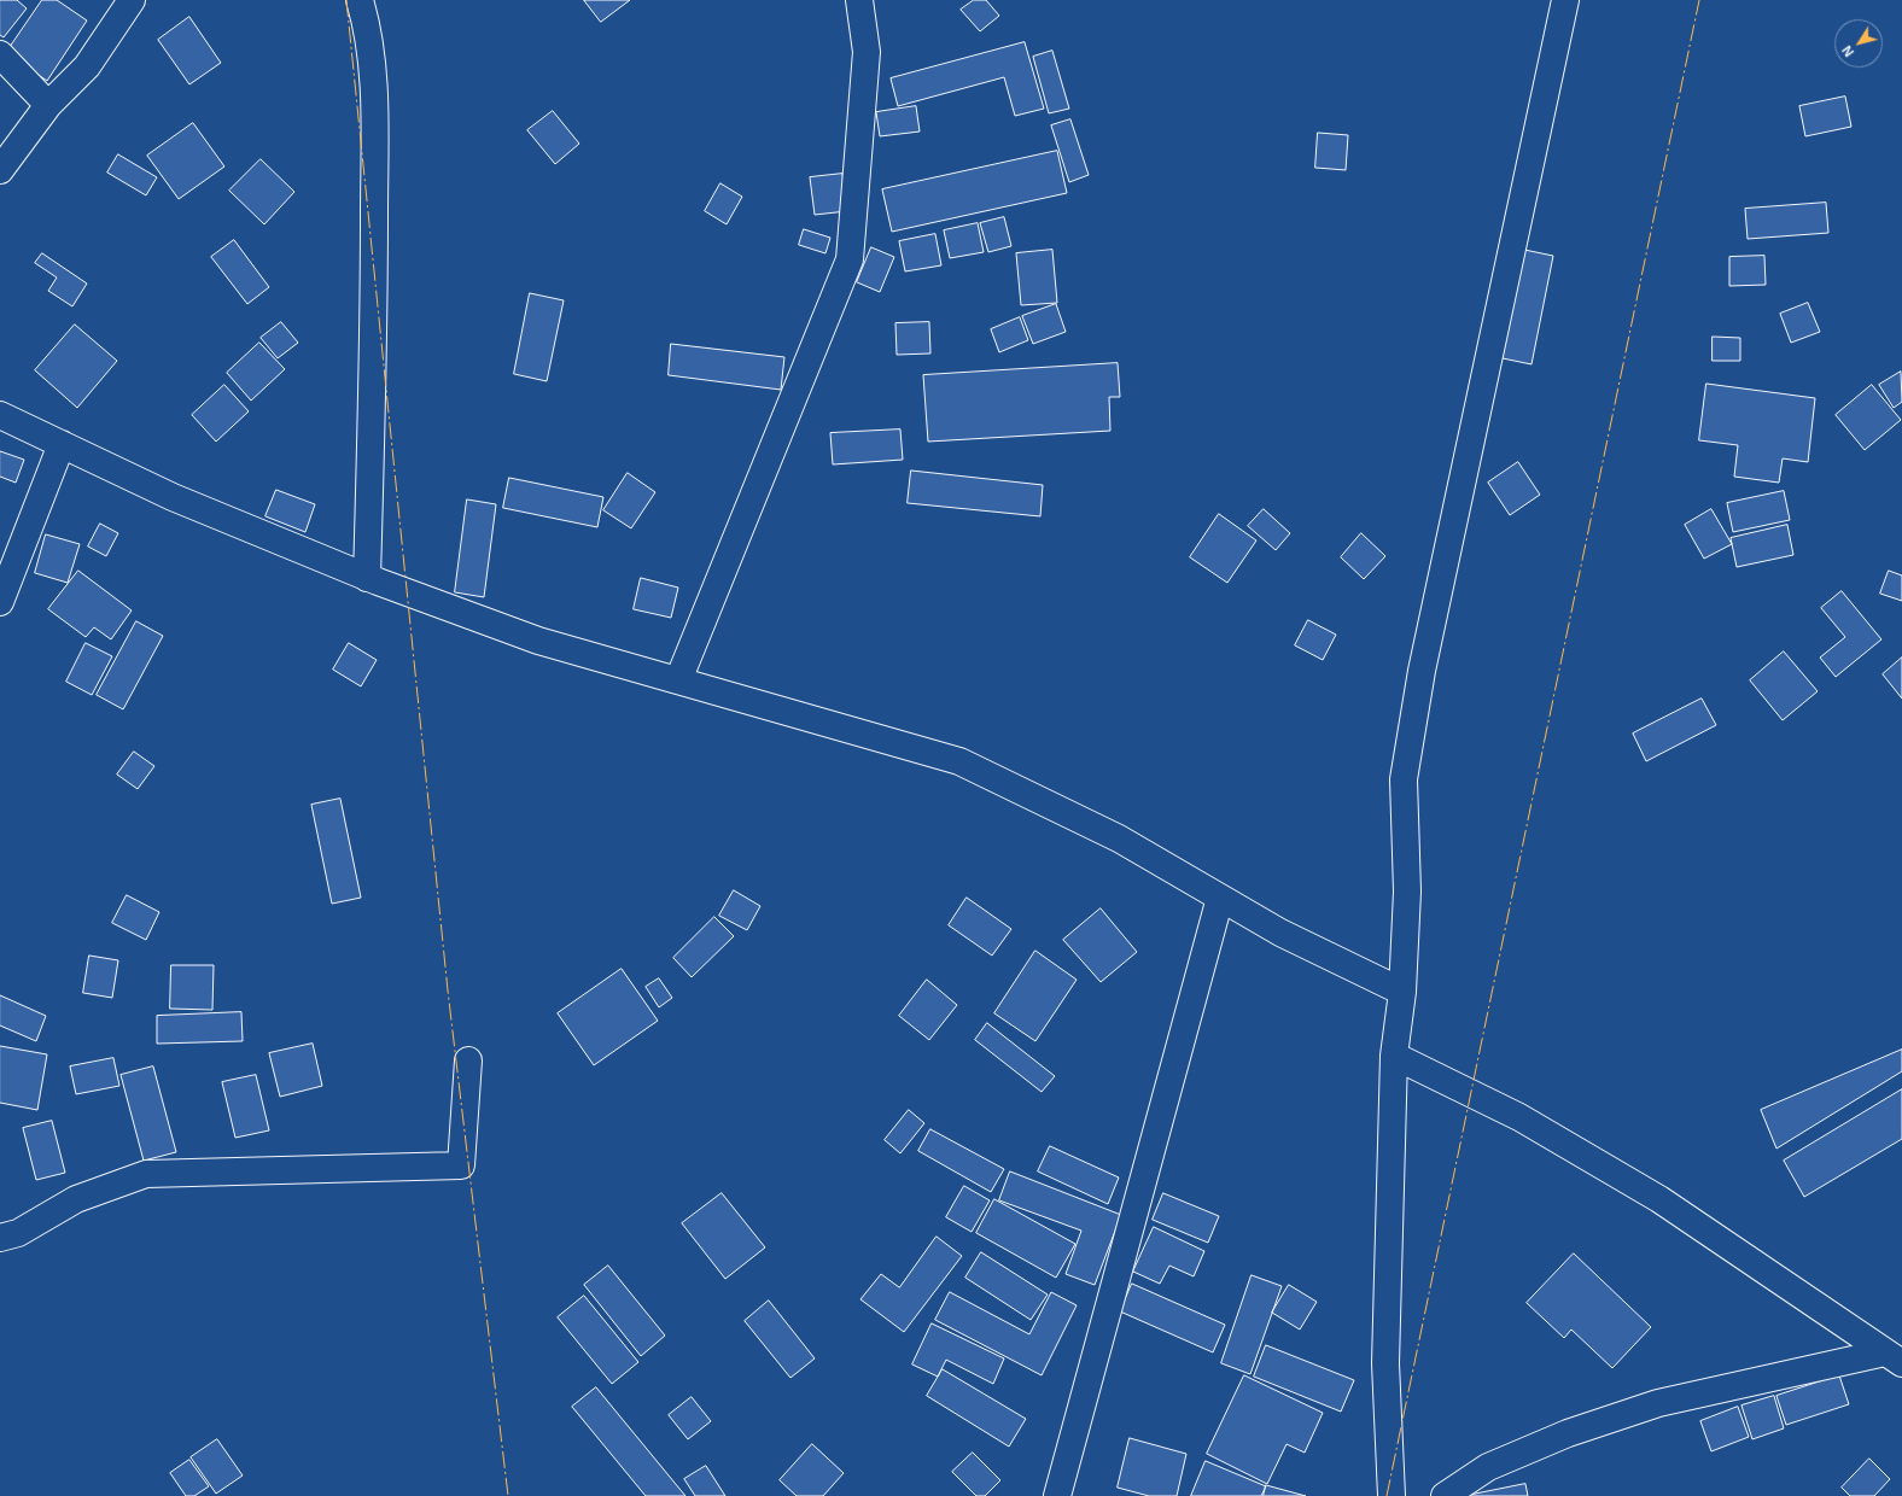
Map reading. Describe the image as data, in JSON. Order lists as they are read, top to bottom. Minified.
{"north":"bottom left"}
